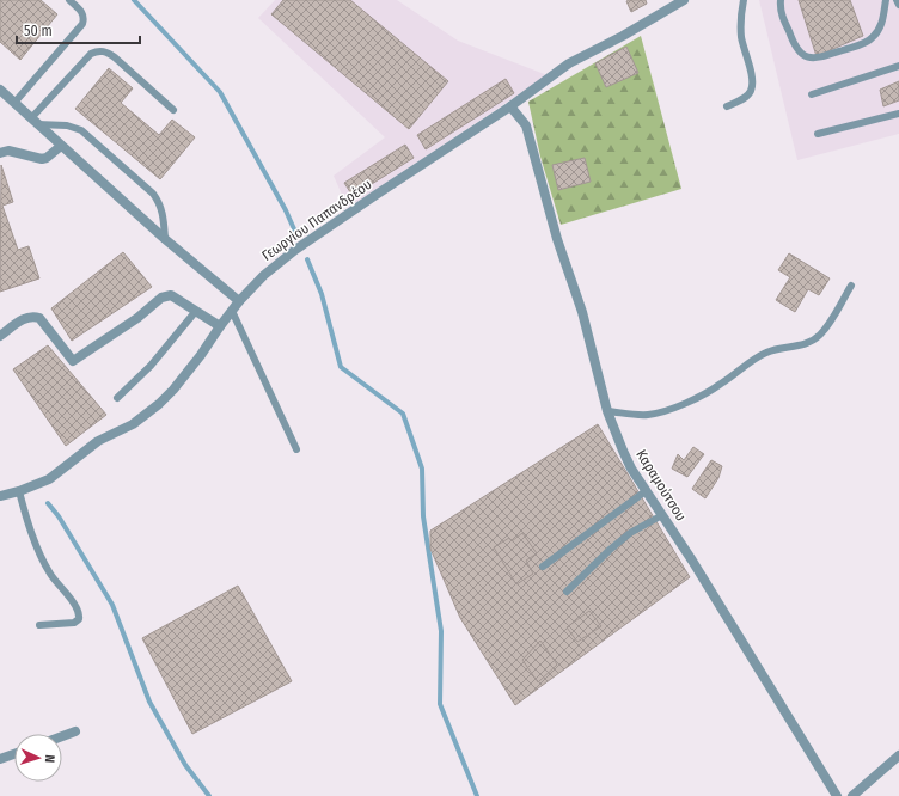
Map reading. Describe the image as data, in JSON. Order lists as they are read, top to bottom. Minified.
{"streets":{"street":["Γεωργίου Παπανδρέου","Καραμούτσου"]},"crossings":[["Γεωργίου Παπανδρέου","Καραμούτσου"]],"scale_bar":"50 m","north":"right"}
